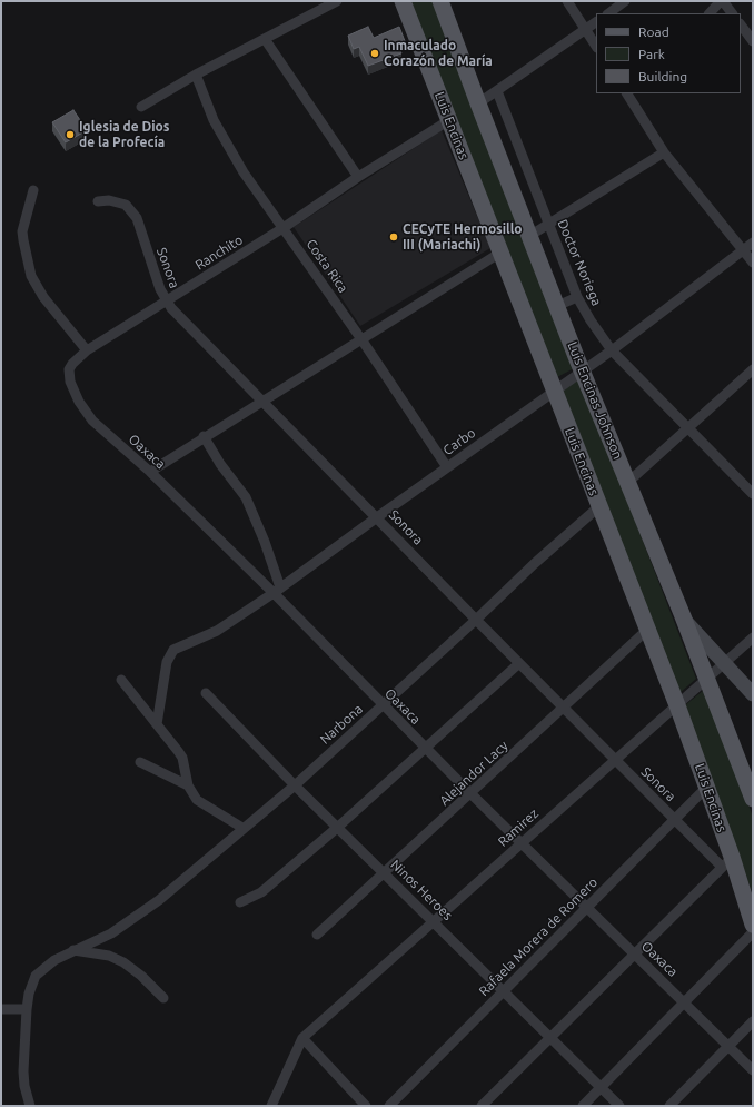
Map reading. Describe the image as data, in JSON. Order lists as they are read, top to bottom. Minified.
{"streets":{"main road":["Luis Encinas","Luis Encinas Johnson"],"street":["Ranchito","Doctor Noriega","Costa Rica","Sonora","Carbo","Oaxaca","Narbona","Alejandor Lacy","Ramirez","Ninos Heroes","Rafaela Morera de Romero"]},"crossings":[["Luis Encinas","Ranchito"],["Luis Encinas","Sonora"],["Luis Encinas","Carbo"],["Luis Encinas","Narbona"],["Luis Encinas","Alejandor Lacy"],["Luis Encinas","Ramirez"],["Luis Encinas","Rafaela Morera de Romero"],["Ranchito","Costa Rica"],["Ranchito","Sonora"],["Ranchito","Oaxaca"],["Doctor Noriega","Carbo"],["Costa Rica","Carbo"],["Sonora","Carbo"],["Sonora","Narbona"],["Sonora","Alejandor Lacy"],["Sonora","Ramirez"],["Sonora","Rafaela Morera de Romero"],["Luis Encinas Johnson","Carbo"],["Luis Encinas Johnson","Ramirez"],["Carbo","Oaxaca"],["Oaxaca","Narbona"],["Oaxaca","Alejandor Lacy"],["Oaxaca","Ramirez"],["Oaxaca","Rafaela Morera de Romero"],["Narbona","Ninos Heroes"],["Alejandor Lacy","Ninos Heroes"],["Ramirez","Ninos Heroes"],["Ninos Heroes","Rafaela Morera de Romero"]],"places":["Inmaculado Corazón de María","Iglesia de Dios de la Profecía","CECyTE Hermosillo III (Mariachi)"],"legend":["Road","Park","Building"]}
